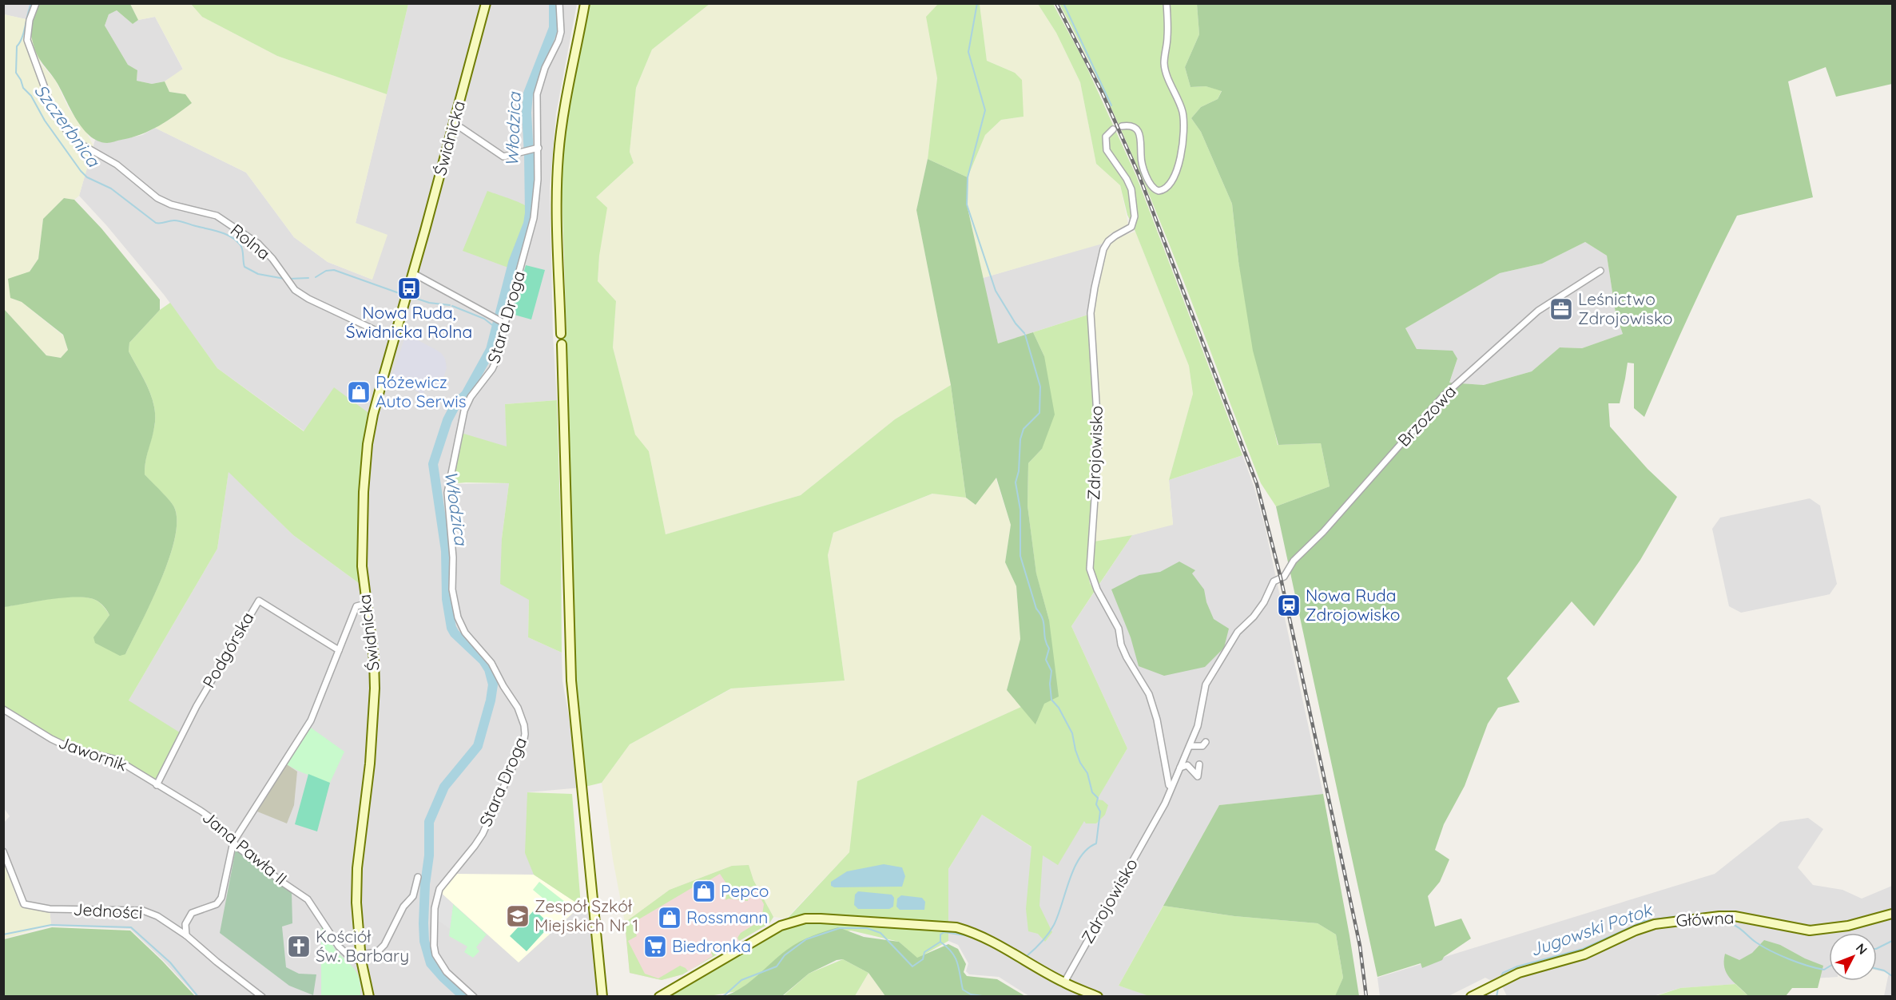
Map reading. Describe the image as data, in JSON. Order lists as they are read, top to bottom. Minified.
{"streets":{"street":["Świdnicka","Rolna","Stara Droga","Brzozowa","Zdrojowisko","Podgórska","Jawornik","Jana Pawła II","Jedności","Główna"]},"crossings":[["Świdnicka","Rolna"],["Świdnicka","Jana Pawła II"],["Brzozowa","Zdrojowisko"],["Podgórska","Jawornik"],["Podgórska","Jana Pawła II"],["Jawornik","Jana Pawła II"]],"water":["Szczerbnica","Włodzica","Jugowski Potok"],"places":{"bus stop":["Nowa Ruda, Świdnicka Rolna"],"office":["Leśnictwo Zdrojowisko"],"shop":["Różewicz Auto Serwis","Pepco","Rossmann"],"station":["Nowa Ruda Zdrojowisko"],"school or university":["Zespół Szkół Miejskich Nr 1"],"church":["Kościół Św. Barbary"],"supermarket":["Biedronka"]},"north":"top right"}
